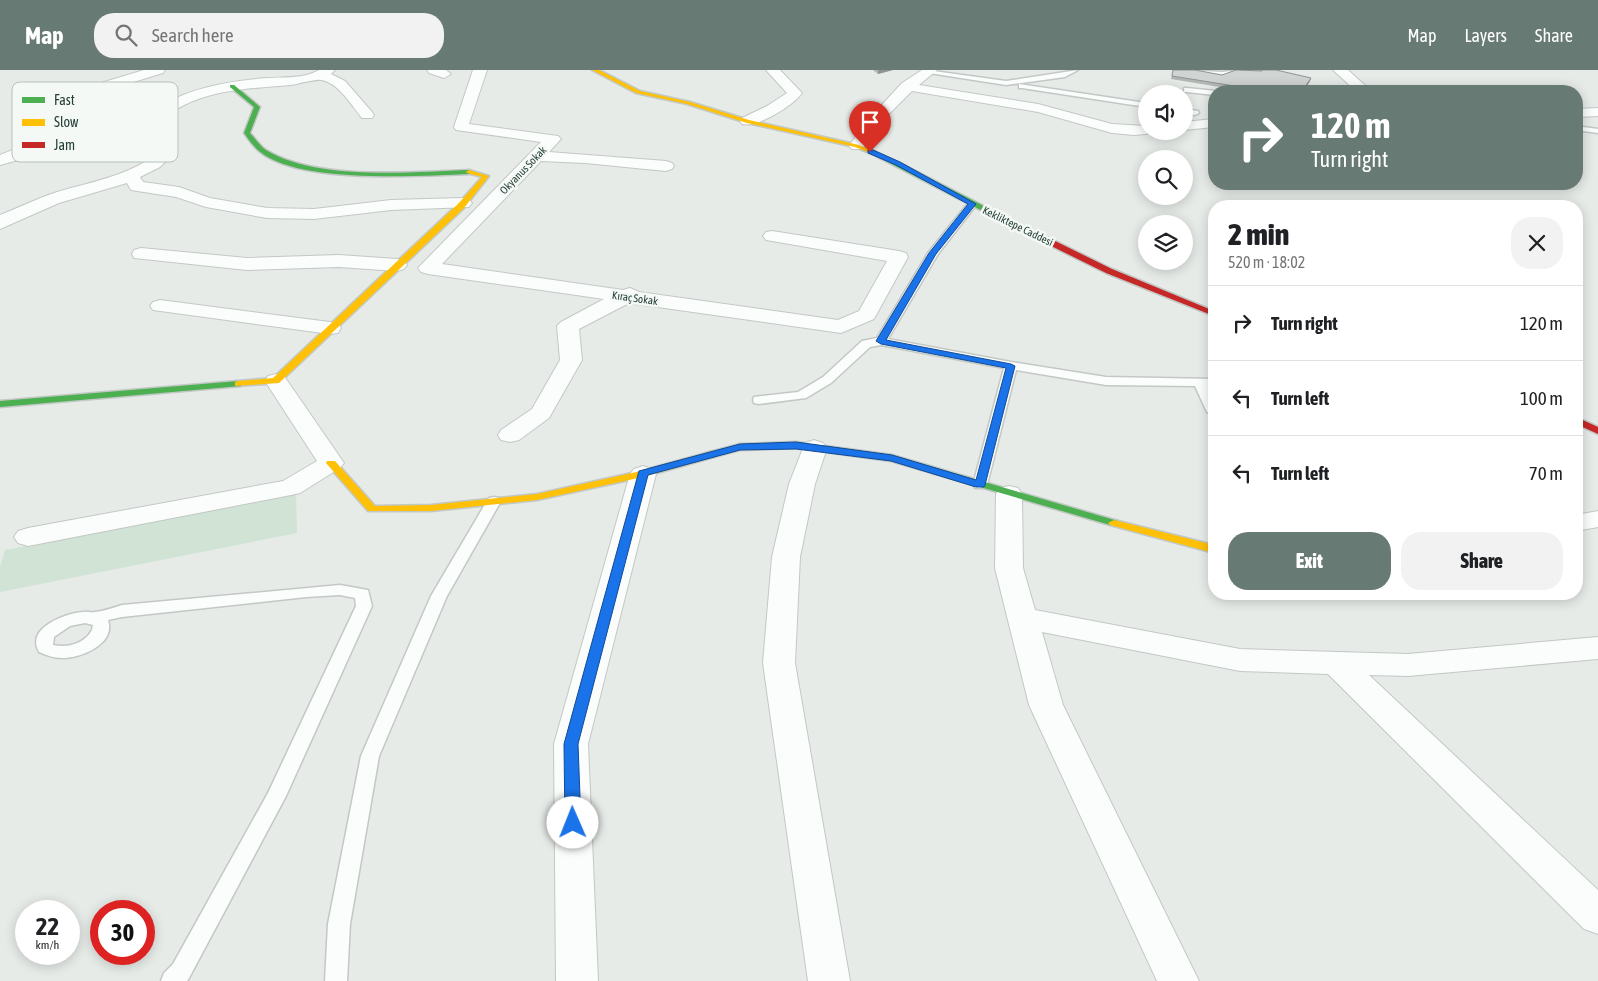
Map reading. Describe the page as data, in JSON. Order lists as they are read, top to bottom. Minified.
{"streets":{"street":["Okyanus Sokak","Kekliktepe Caddesi","Kıraç Sokak"]},"crossings":[["Okyanus Sokak","Kıraç Sokak"]],"legend":["Fast","Slow","Jam"],"page":{"header":"Map","search":"Search here","nav":["Map","Layers","Share"],"turn":["120 m","Turn right"],"heading":["2 min","520 m · 18:02"],"list":[{"name":"Turn right","value":"120 m"},{"name":"Turn left","value":"100 m"},{"name":"Turn left","value":"70 m"}],"buttons":["Exit","Share"],"speed":"22 km/h","limit":"30"}}
